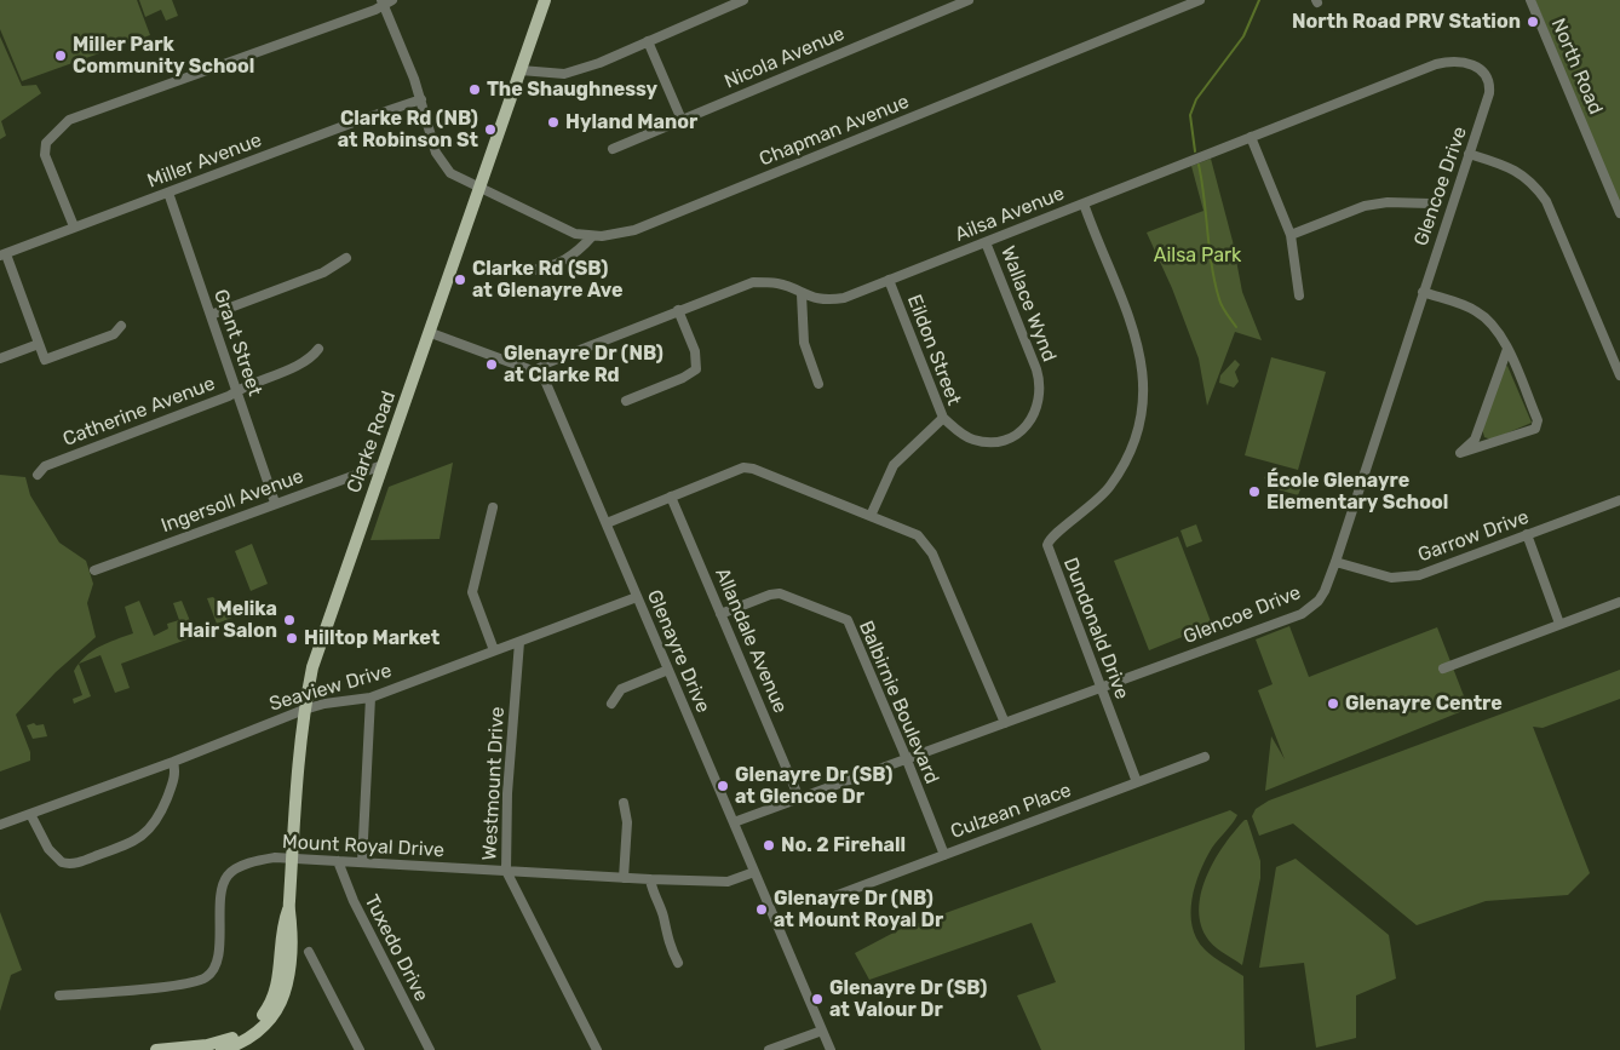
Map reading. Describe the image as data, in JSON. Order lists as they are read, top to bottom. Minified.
{"streets":{"main road":["Clarke Road"],"street":["Nicola Avenue","North Road","Chapman Avenue","Miller Avenue","Glencoe Drive","Ailsa Avenue","Wallace Wynd","Grant Street","Eildon Street","Catherine Avenue","Ingersoll Avenue","Garrow Drive","Dundonald Drive","Allandale Avenue","Glenayre Drive","Seaview Drive","Balbirnie Boulevard","Westmount Drive","Culzean Place","Mount Royal Drive","Tuxedo Drive"]},"crossings":[["Chapman Avenue","Miller Avenue"],["Chapman Avenue","Clarke Road"],["Miller Avenue","Grant Street"],["Glencoe Drive","Ailsa Avenue"],["Glencoe Drive","Garrow Drive"],["Glencoe Drive","Dundonald Drive"],["Glencoe Drive","Allandale Avenue"],["Glencoe Drive","Glenayre Drive"],["Glencoe Drive","Balbirnie Boulevard"],["Ailsa Avenue","Wallace Wynd"],["Ailsa Avenue","Eildon Street"],["Ailsa Avenue","Dundonald Drive"],["Ailsa Avenue","Glenayre Drive"],["Wallace Wynd","Eildon Street"],["Grant Street","Catherine Avenue"],["Grant Street","Ingersoll Avenue"],["Clarke Road","Ingersoll Avenue"],["Clarke Road","Seaview Drive"],["Clarke Road","Mount Royal Drive"],["Dundonald Drive","Culzean Place"],["Allandale Avenue","Balbirnie Boulevard"],["Glenayre Drive","Seaview Drive"],["Glenayre Drive","Mount Royal Drive"],["Seaview Drive","Westmount Drive"],["Balbirnie Boulevard","Culzean Place"],["Westmount Drive","Mount Royal Drive"],["Mount Royal Drive","Tuxedo Drive"]],"parks":["Ailsa Park"],"places":["North Road PRV Station","Miller Park Community School","The Shaughnessy","Hyland Manor","Clarke Rd (NB) at Robinson St","Clarke Rd (SB) at Glenayre Ave","Glenayre Dr (NB) at Clarke Rd","École Glenayre Elementary School","Melika Hair Salon","Hilltop Market","Glenayre Centre","Glenayre Dr (SB) at Glencoe Dr","No. 2 Firehall","Glenayre Dr (NB) at Mount Royal Dr","Glenayre Dr (SB) at Valour Dr"]}
